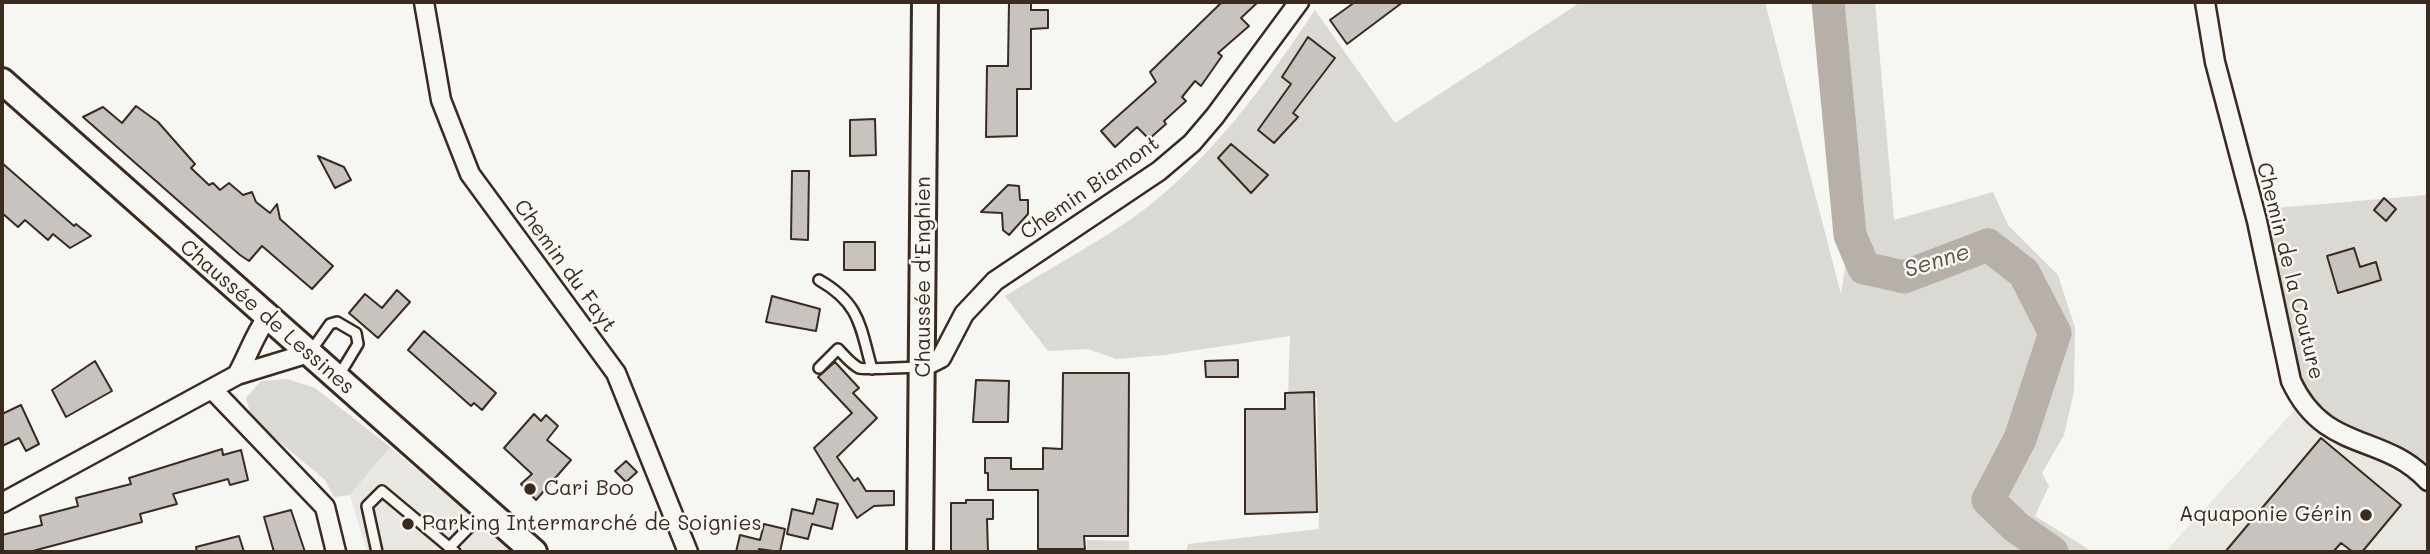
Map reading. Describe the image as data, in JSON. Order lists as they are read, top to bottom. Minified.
{"streets":{"main road":["Chaussée d'Enghien","Chaussée de Lessines"],"street":["Chemin Biamont","Chemin du Fayt","Chemin de la Couture"]},"crossings":[["Chemin Biamont","Chaussée d'Enghien"]],"water":["Senne"],"places":["Cari Boo","Aquaponie Gérin","Parking Intermarché de Soignies"]}
